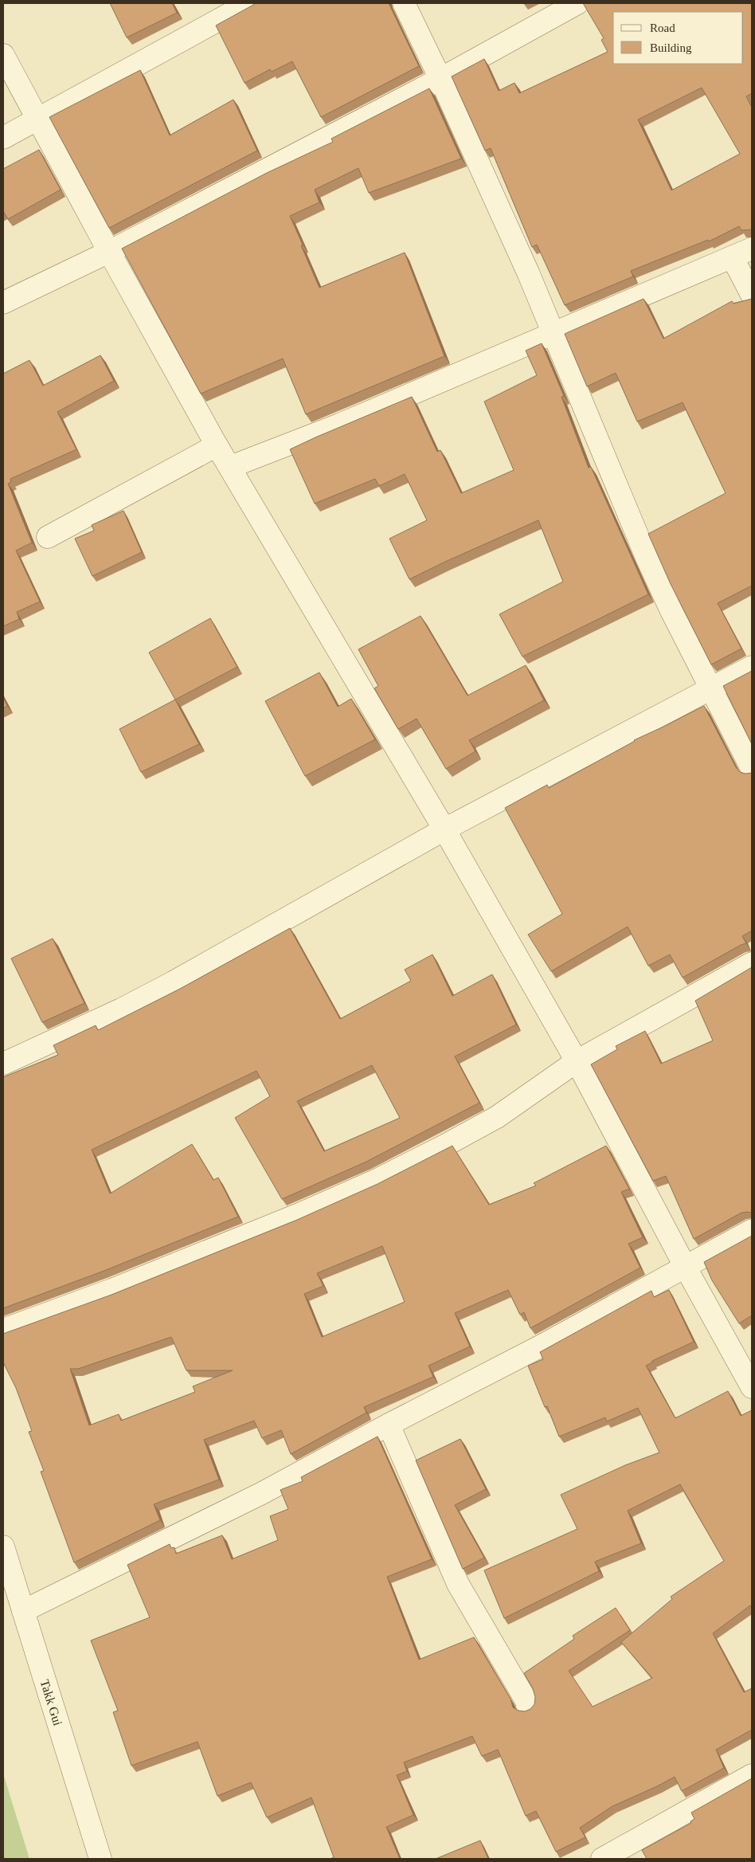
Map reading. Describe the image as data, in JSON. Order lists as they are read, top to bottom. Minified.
{"streets":{"street":["Takk Gui"]},"legend":["Road","Building"]}
